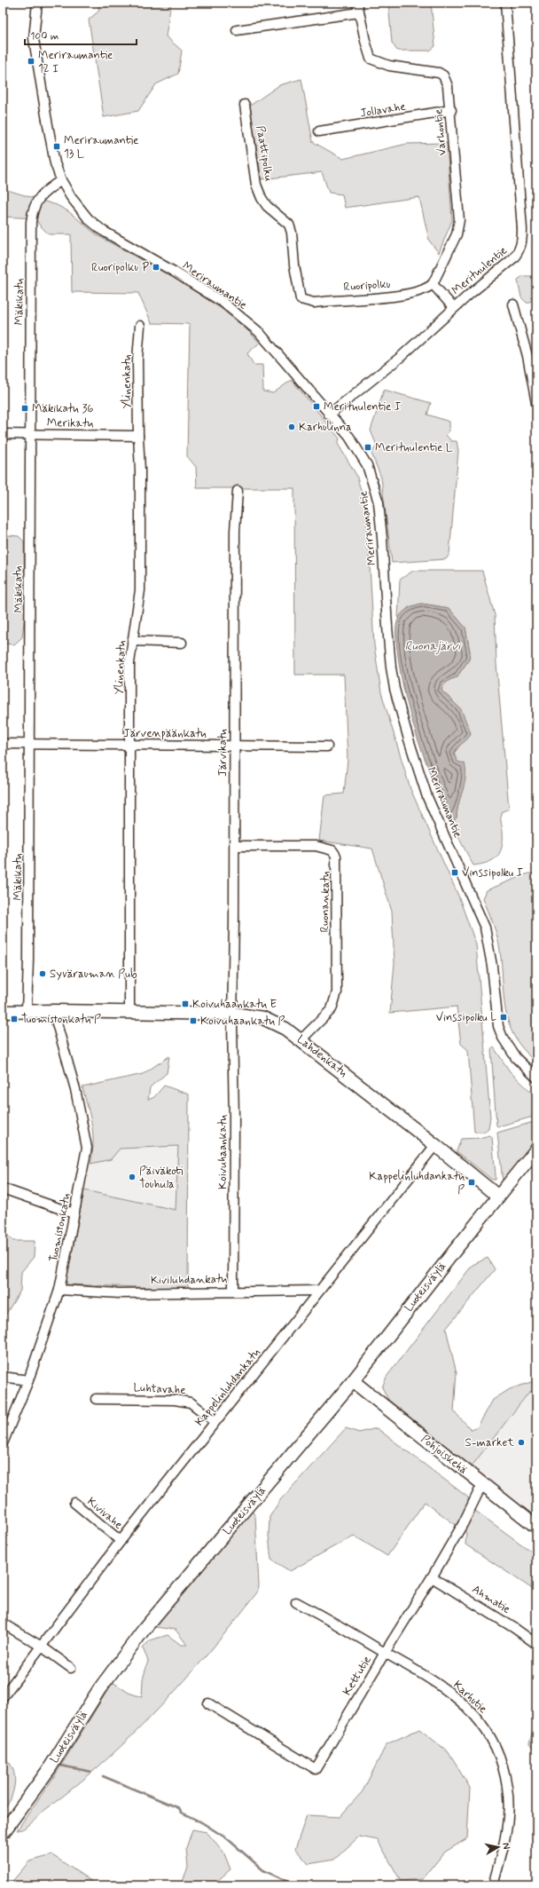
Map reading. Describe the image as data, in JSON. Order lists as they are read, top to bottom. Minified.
{"streets":{"main road":["Lahdenkatu","Luoteisväylä","Pohjoiskehä"],"street":["Jollavahe","Varhontie","Paattipolku","Merituulentie","Meriraumantie","Ruoripolku","Mäkikatu","Ylinenkatu","Merikatu","Järvenpäänkatu","Järvikatu","Ruonankatu","Koivuhaankatu","Tuomistonkatu","Kiviluhdankatu","Kappelinluhdankatu","Luhtavahe","Kivivahe","Ahmatie","Kettutie","Karhutie"]},"crossings":[["Jollavahe","Varhontie"],["Varhontie","Ruoripolku"],["Paattipolku","Ruoripolku"],["Merituulentie","Meriraumantie"],["Meriraumantie","Mäkikatu"],["Mäkikatu","Merikatu"],["Mäkikatu","Järvenpäänkatu"],["Mäkikatu","Lahdenkatu"],["Ylinenkatu","Merikatu"],["Ylinenkatu","Järvenpäänkatu"],["Ylinenkatu","Lahdenkatu"],["Järvenpäänkatu","Järvikatu"],["Järvikatu","Ruonankatu"],["Järvikatu","Lahdenkatu"],["Järvikatu","Koivuhaankatu"],["Ruonankatu","Lahdenkatu"],["Lahdenkatu","Koivuhaankatu"],["Lahdenkatu","Tuomistonkatu"],["Lahdenkatu","Luoteisväylä"],["Lahdenkatu","Kappelinluhdankatu"],["Koivuhaankatu","Kiviluhdankatu"],["Tuomistonkatu","Kiviluhdankatu"],["Kiviluhdankatu","Kappelinluhdankatu"],["Luoteisväylä","Pohjoiskehä"],["Kappelinluhdankatu","Luhtavahe"],["Kappelinluhdankatu","Kivivahe"],["Pohjoiskehä","Kettutie"],["Ahmatie","Kettutie"],["Kettutie","Karhutie"]],"water":["Ruonajärvi"],"places":{"transit":["Meriraumantie 12 I","Meriraumantie 13 L","Ruoripolku P","Merituulentie I","Mäkikatu 36","Merituulentie L","Vinssipolku I","Koivuhaankatu E","Vinssipolku L","Tuomistonkatu P","Koivuhaankatu P","Kappelinluhdankatu P"],"other":["Karhulinna","Syvärauman Pub","Päiväkoti Touhula","S-market"]},"scale_bar":"100 m","north":"right"}
